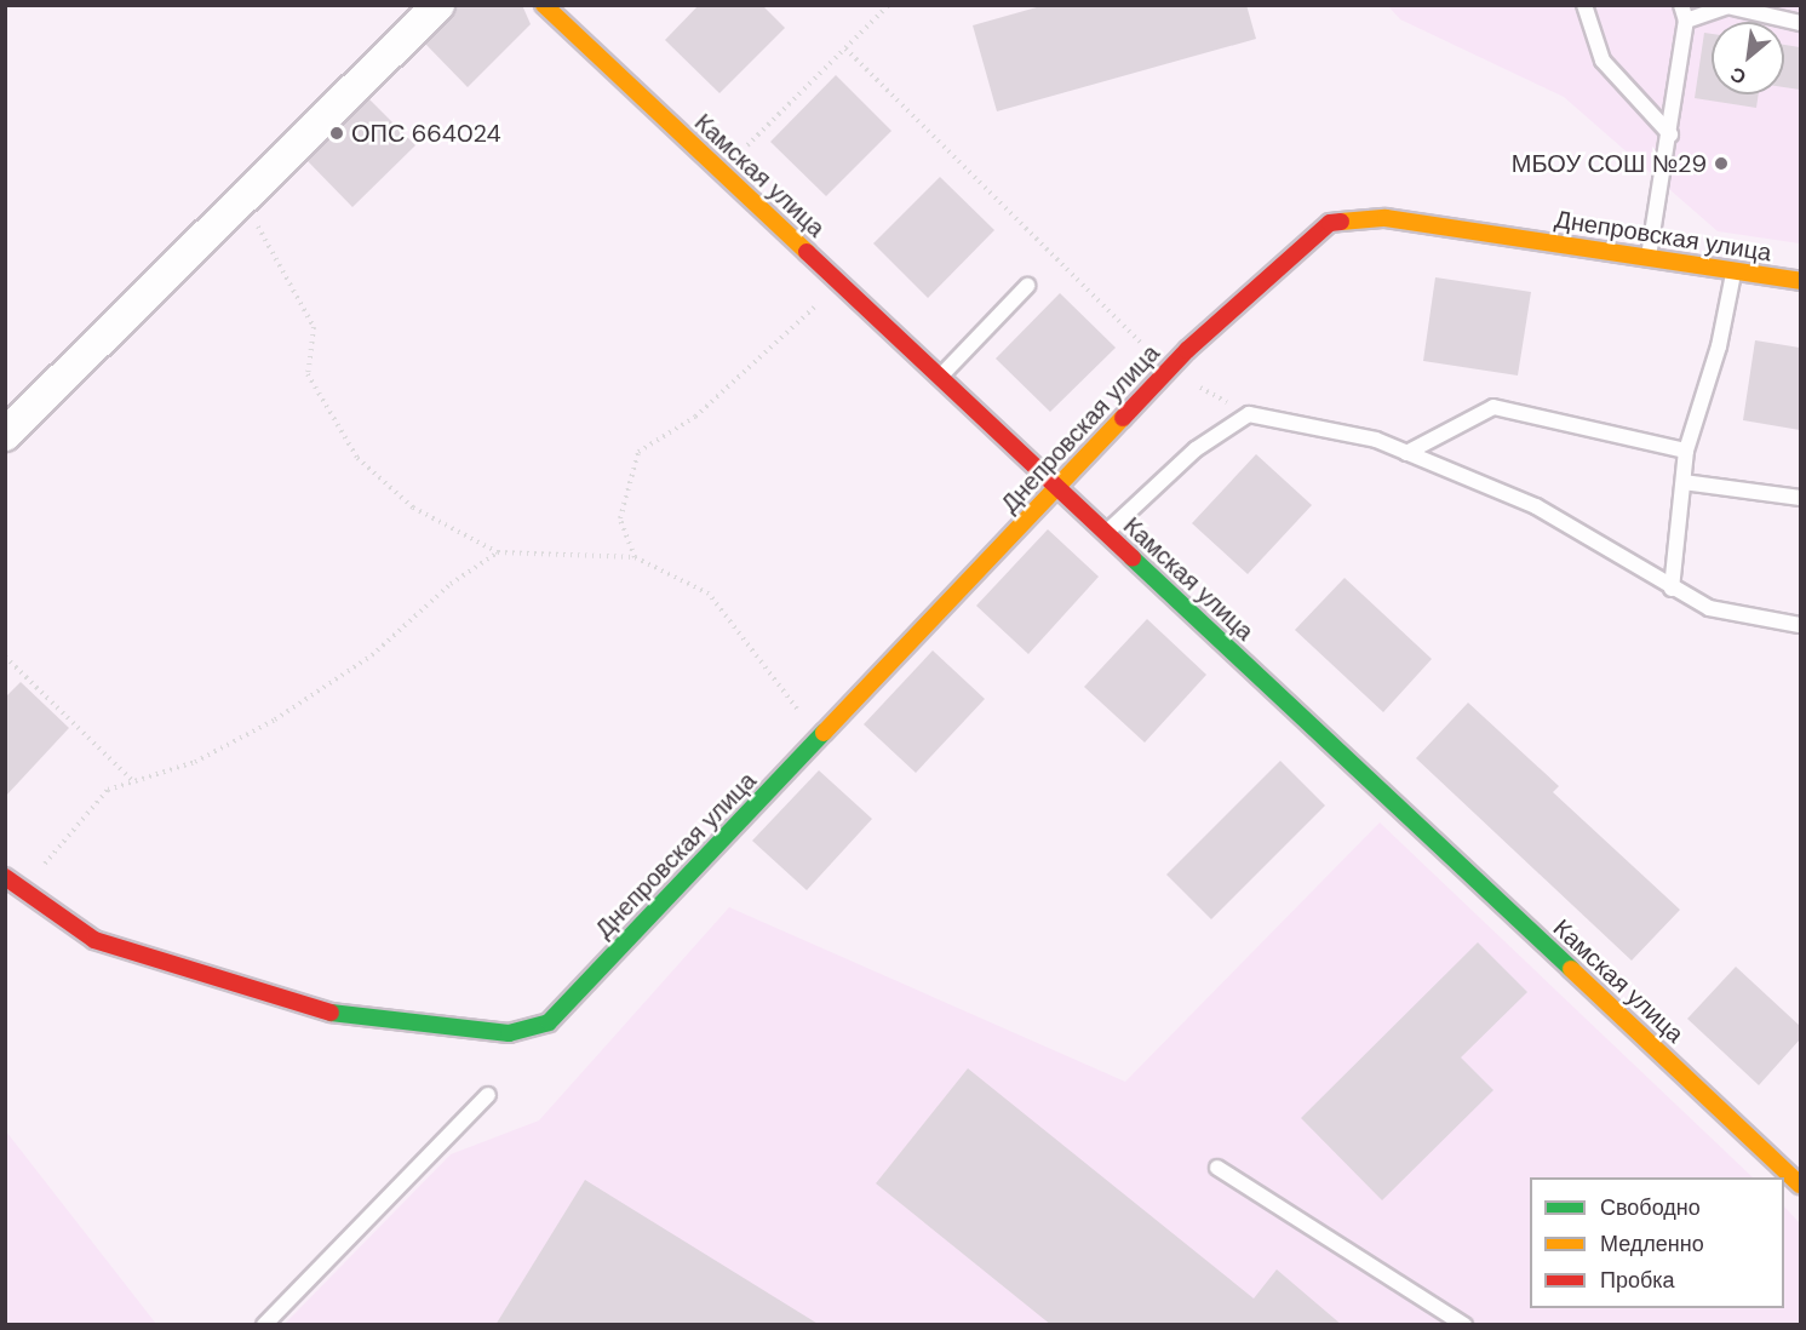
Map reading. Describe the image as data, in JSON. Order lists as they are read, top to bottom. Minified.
{"streets":{"street":["Камская улица","Днепровская улица"]},"crossings":[["Камская улица","Днепровская улица"]],"places":["ОПС 664024","МБОУ СОШ №29"],"legend":["Свободно","Медленно","Пробка"],"north":"bottom left"}
